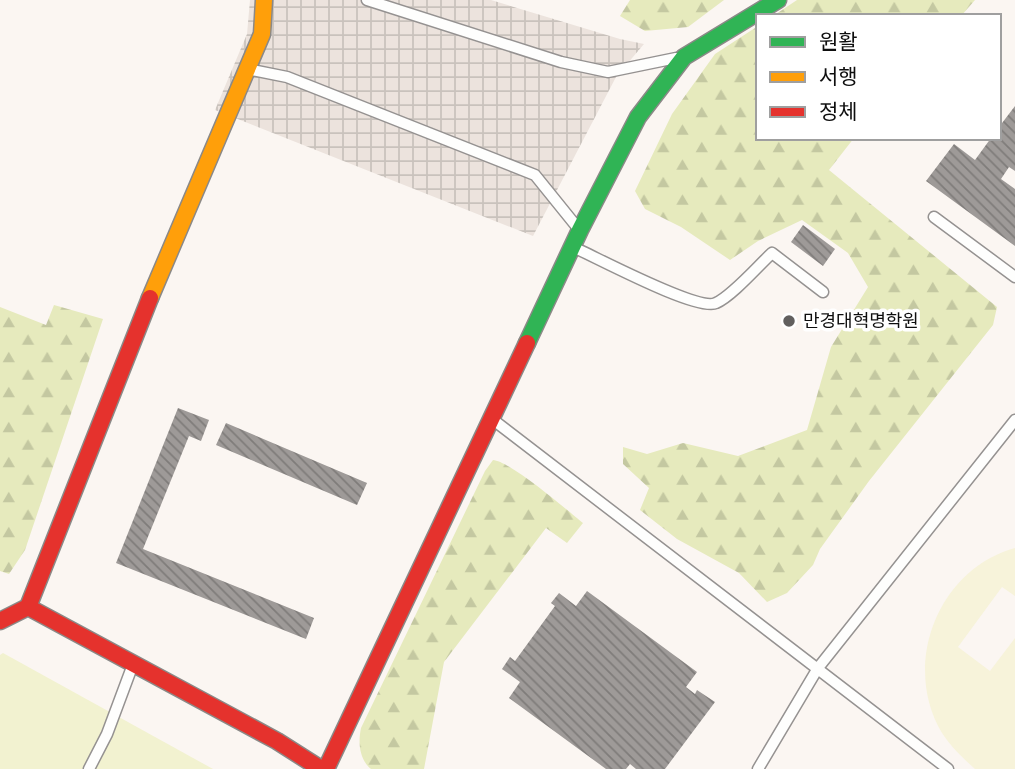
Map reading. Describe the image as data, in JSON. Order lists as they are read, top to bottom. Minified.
{"places":["만경대혁명학원"],"legend":["원활","서행","정체"]}
